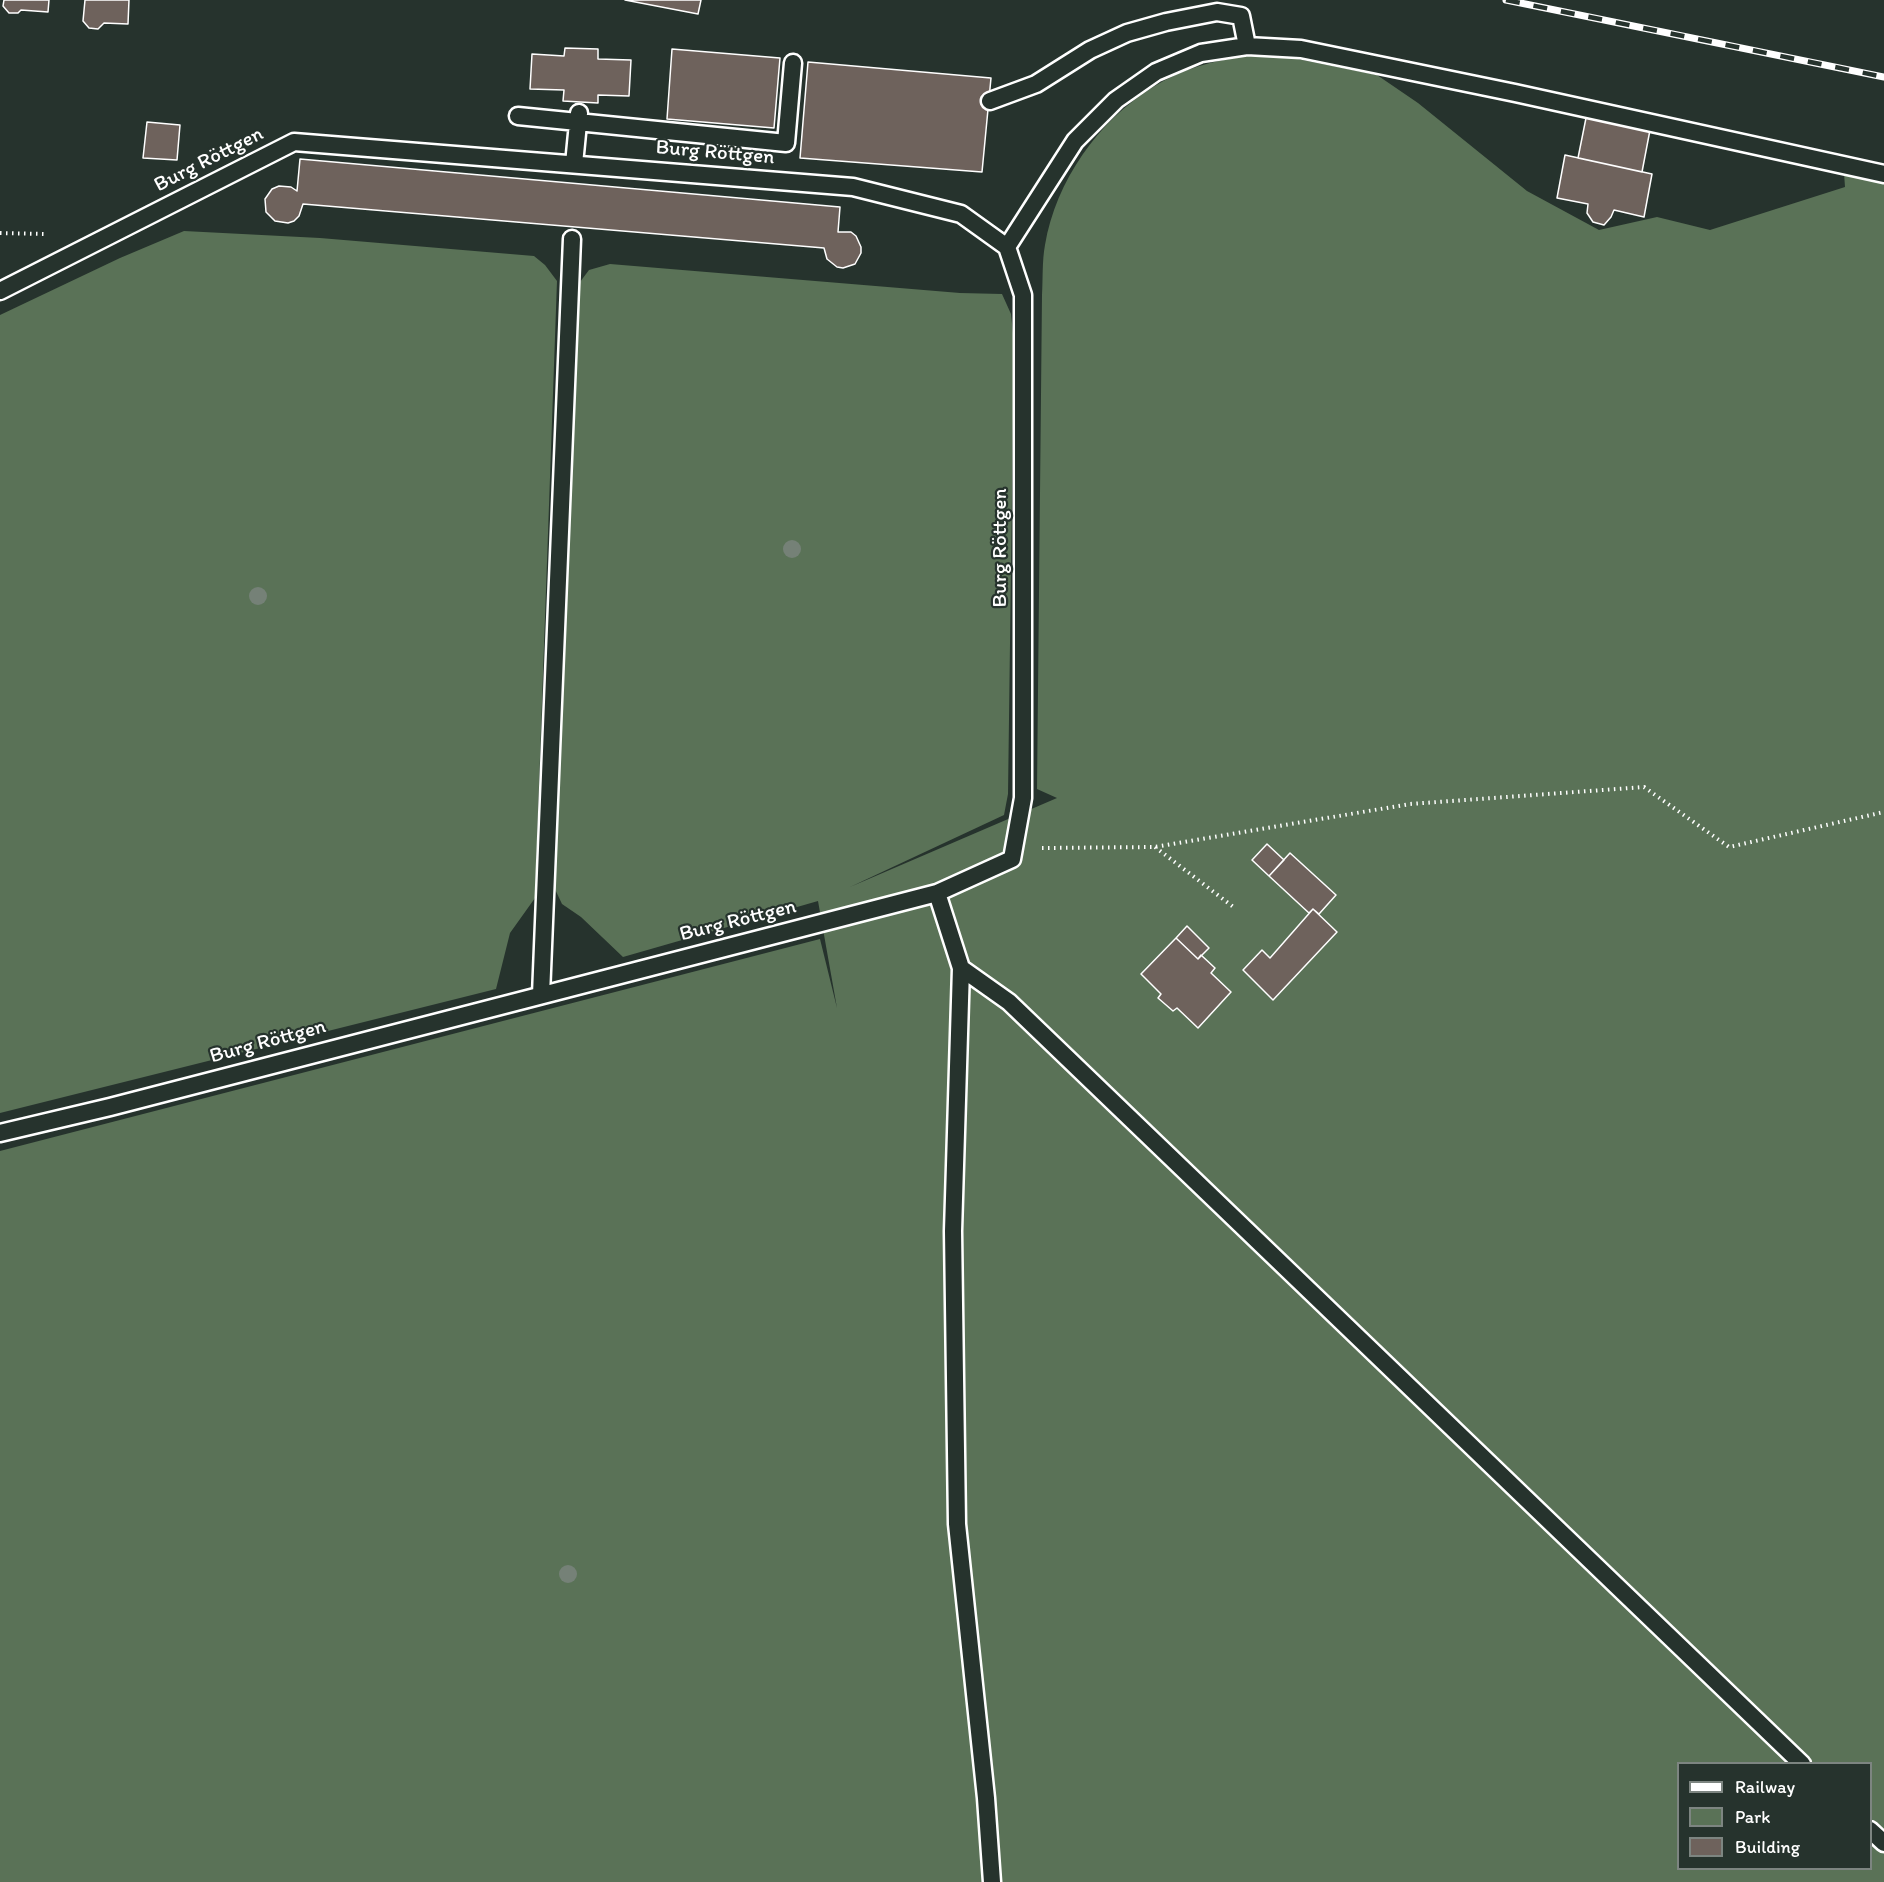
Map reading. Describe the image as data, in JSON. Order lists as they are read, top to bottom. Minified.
{"streets":{"lane":["Burg Röttgen"]},"legend":["Railway","Park","Building"]}
